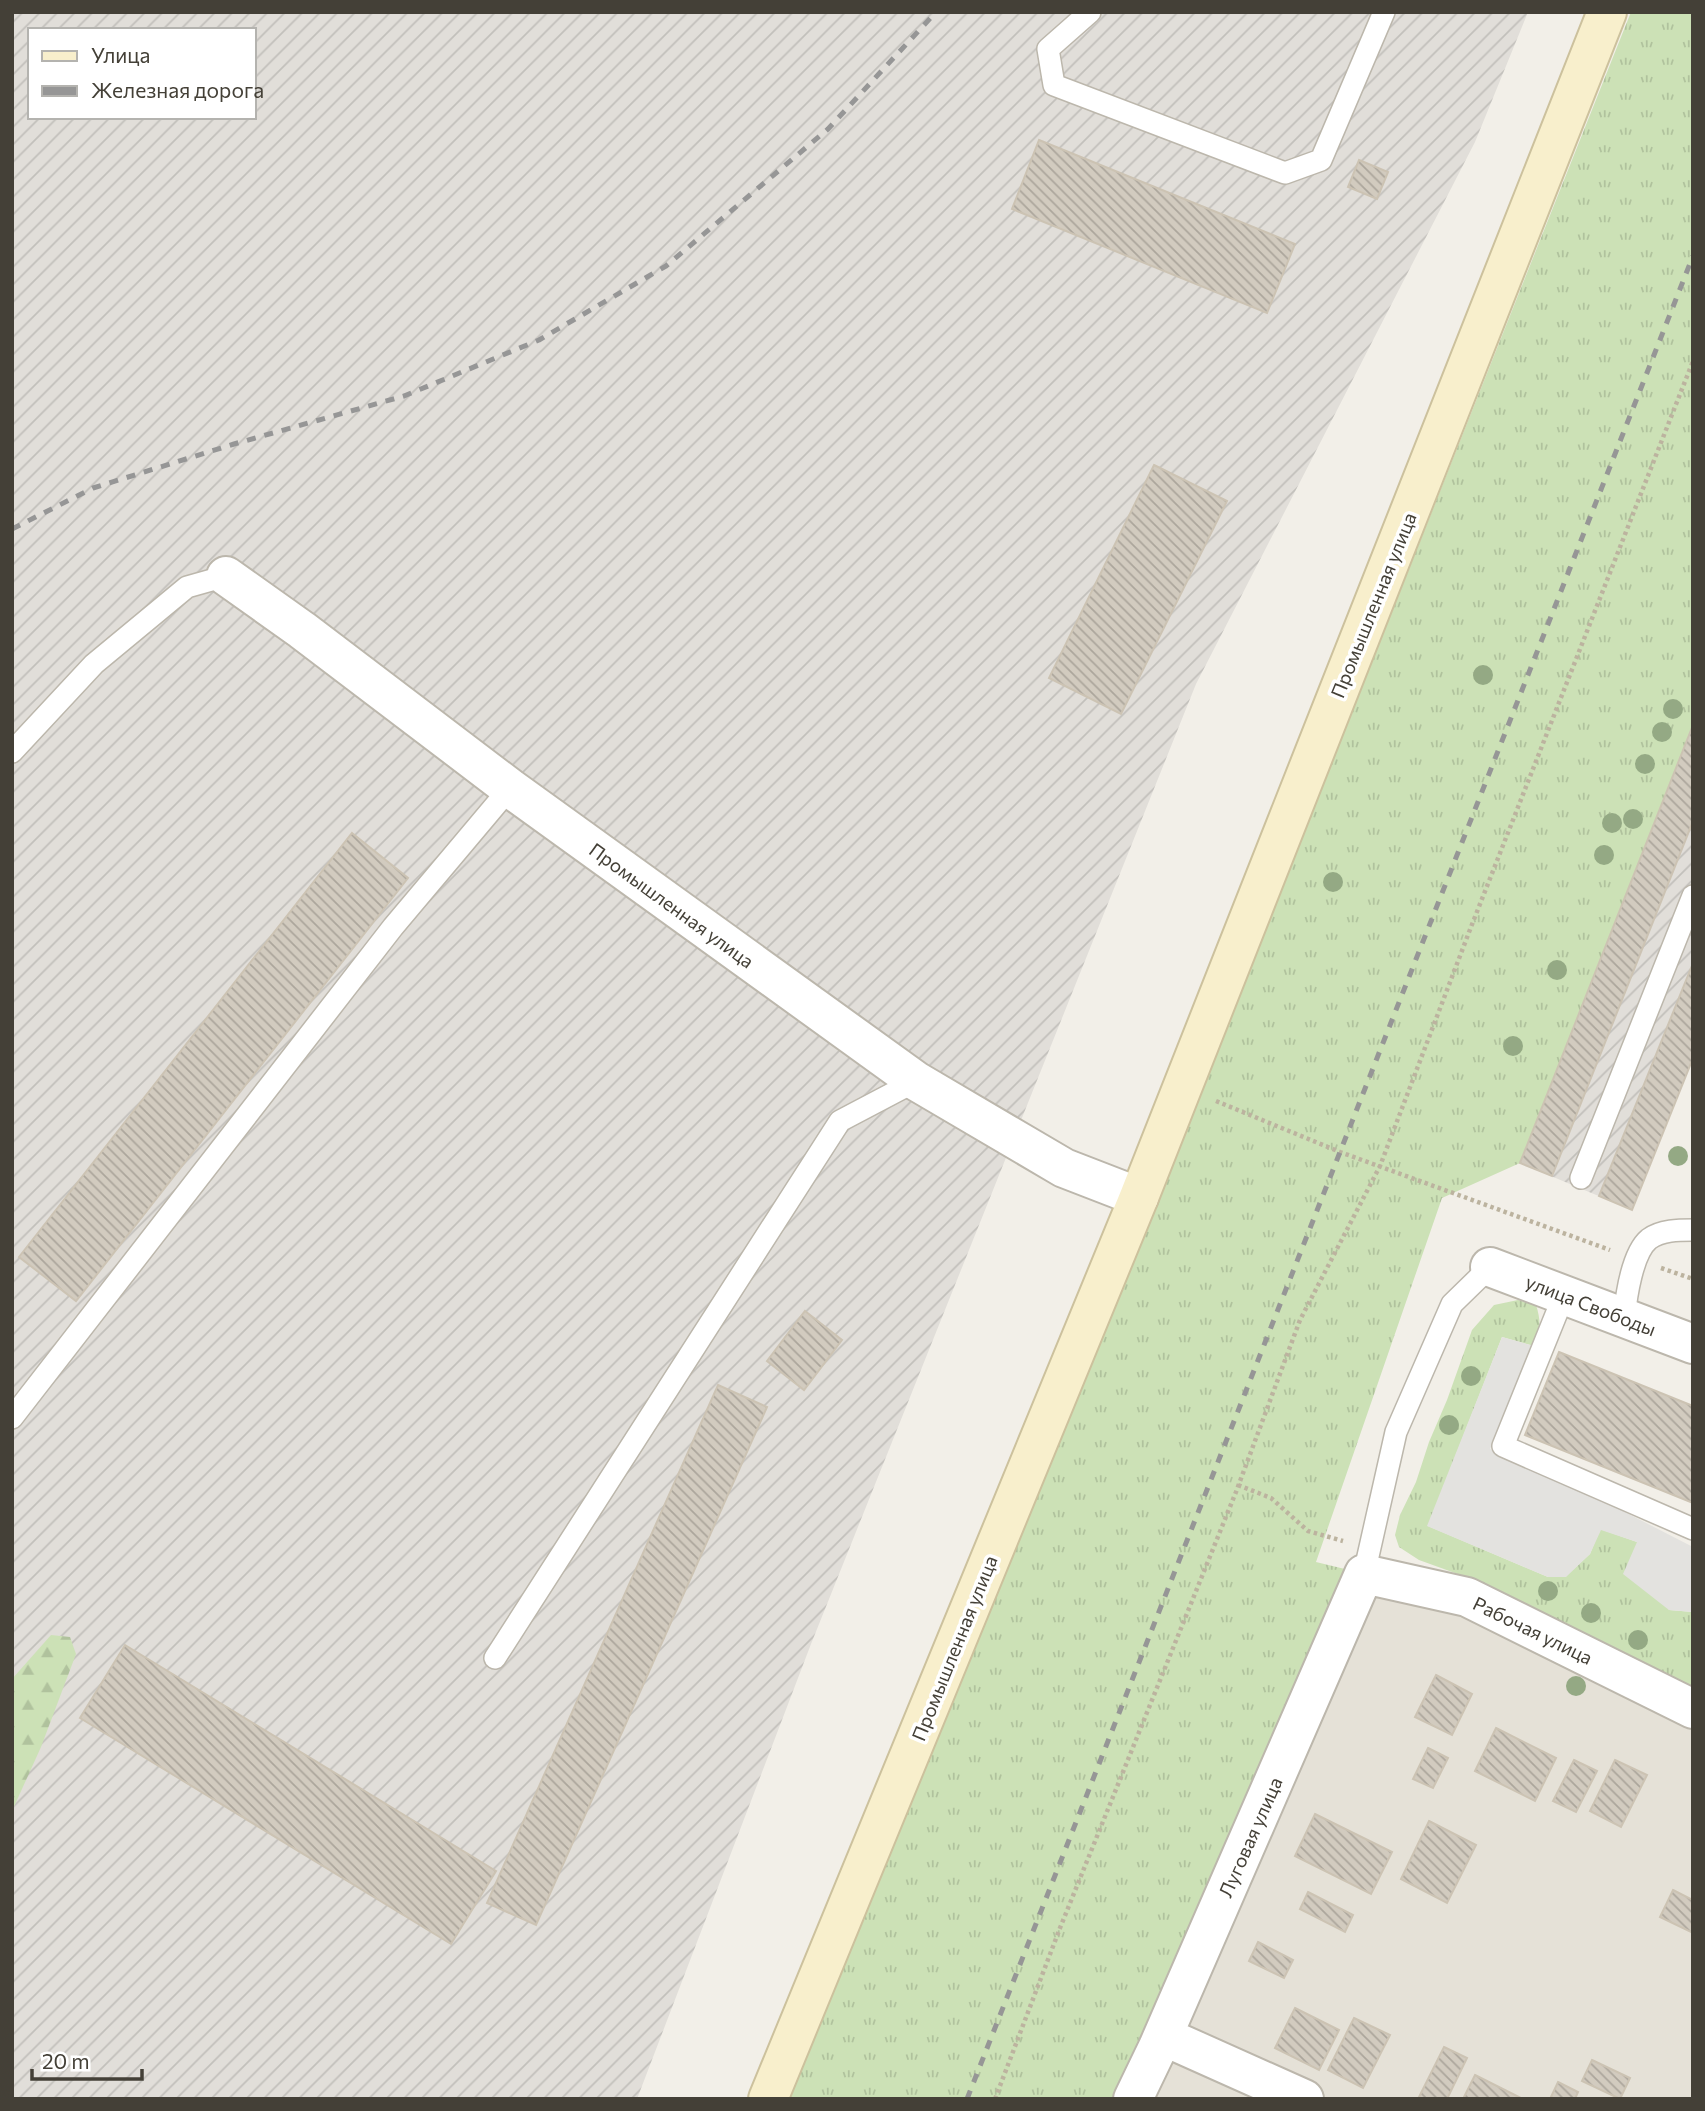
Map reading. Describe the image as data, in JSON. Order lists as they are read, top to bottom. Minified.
{"streets":{"street":["Промышленная улица","улица Свободы","Рабочая улица","Луговая улица"]},"crossings":[["Рабочая улица","Луговая улица"]],"legend":["Улица","Железная дорога"],"scale_bar":"20 m"}
